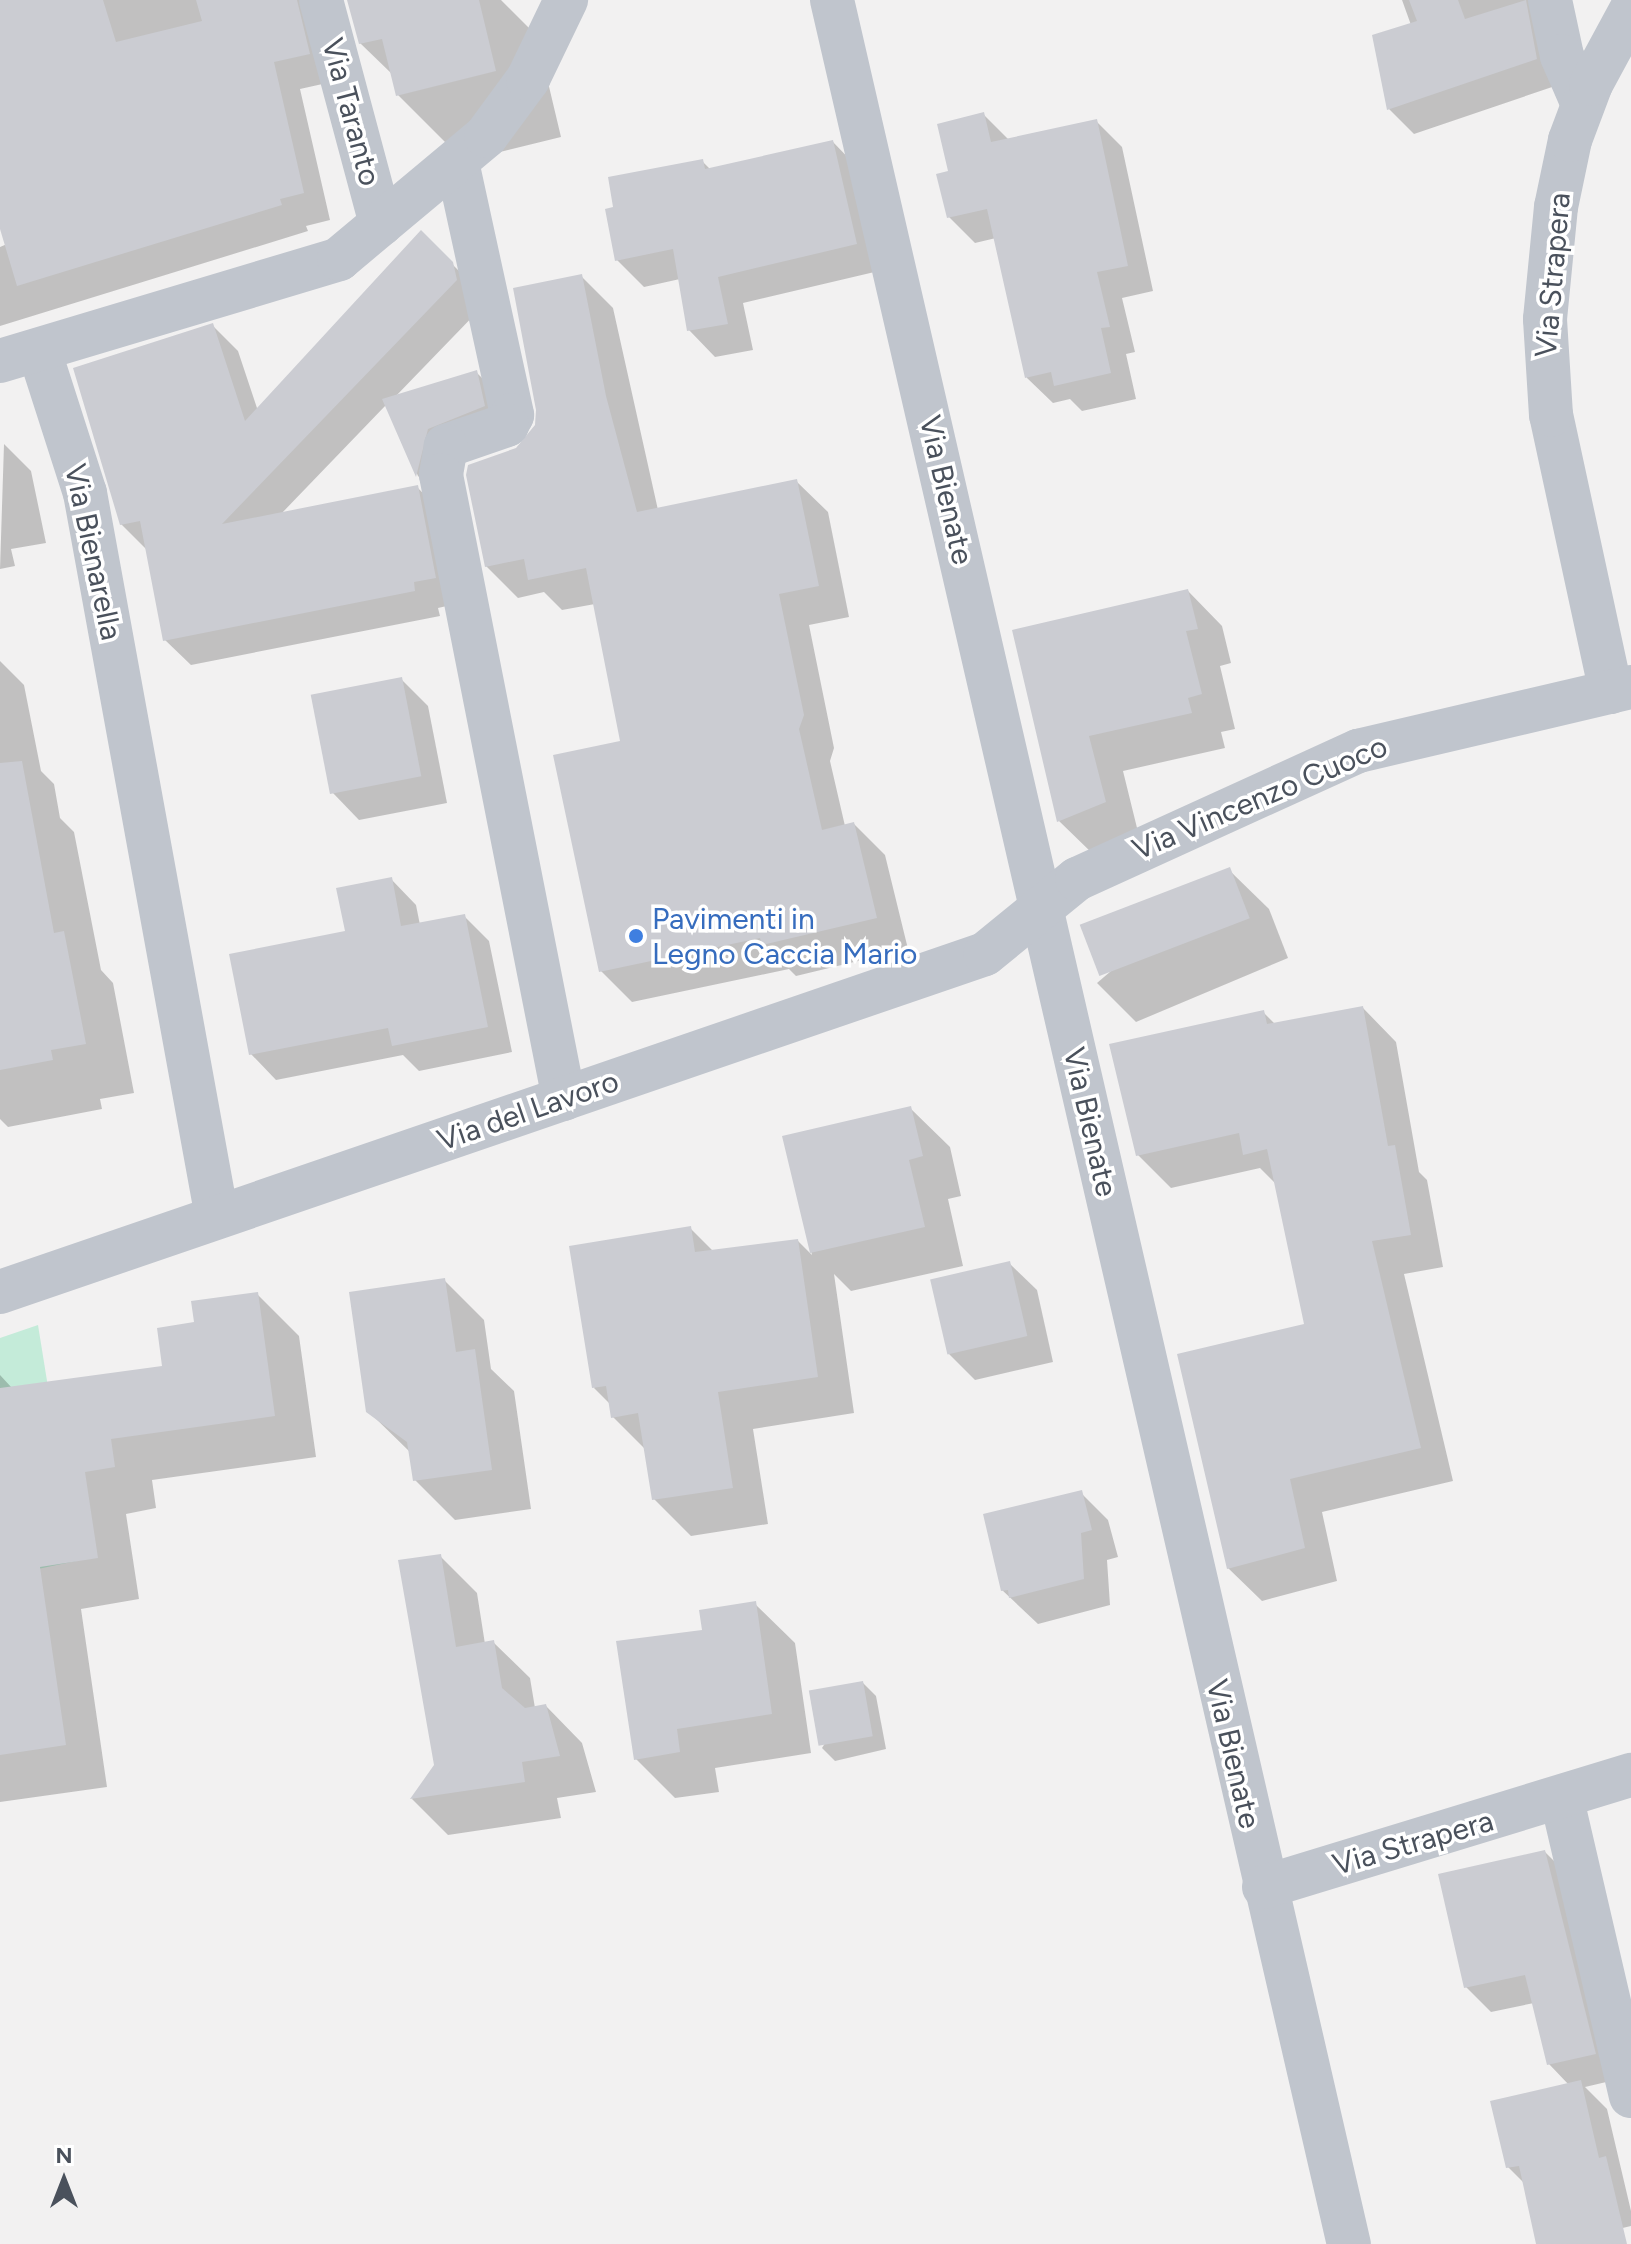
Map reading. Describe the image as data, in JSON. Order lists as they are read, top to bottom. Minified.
{"streets":{"street":["Via Taranto","Via Strapera","Via Bienate","Via Bienarella","Via Vincenzo Cuoco","Via del Lavoro"]},"crossings":[["Via Taranto","Via Bienarella"],["Via Strapera","Via Bienate"],["Via Strapera","Via Vincenzo Cuoco"],["Via Bienate","Via Vincenzo Cuoco"],["Via Bienate","Via del Lavoro"],["Via Bienarella","Via del Lavoro"],["Via Vincenzo Cuoco","Via del Lavoro"]],"places":["Pavimenti in Legno Caccia Mario"],"north":"top"}
